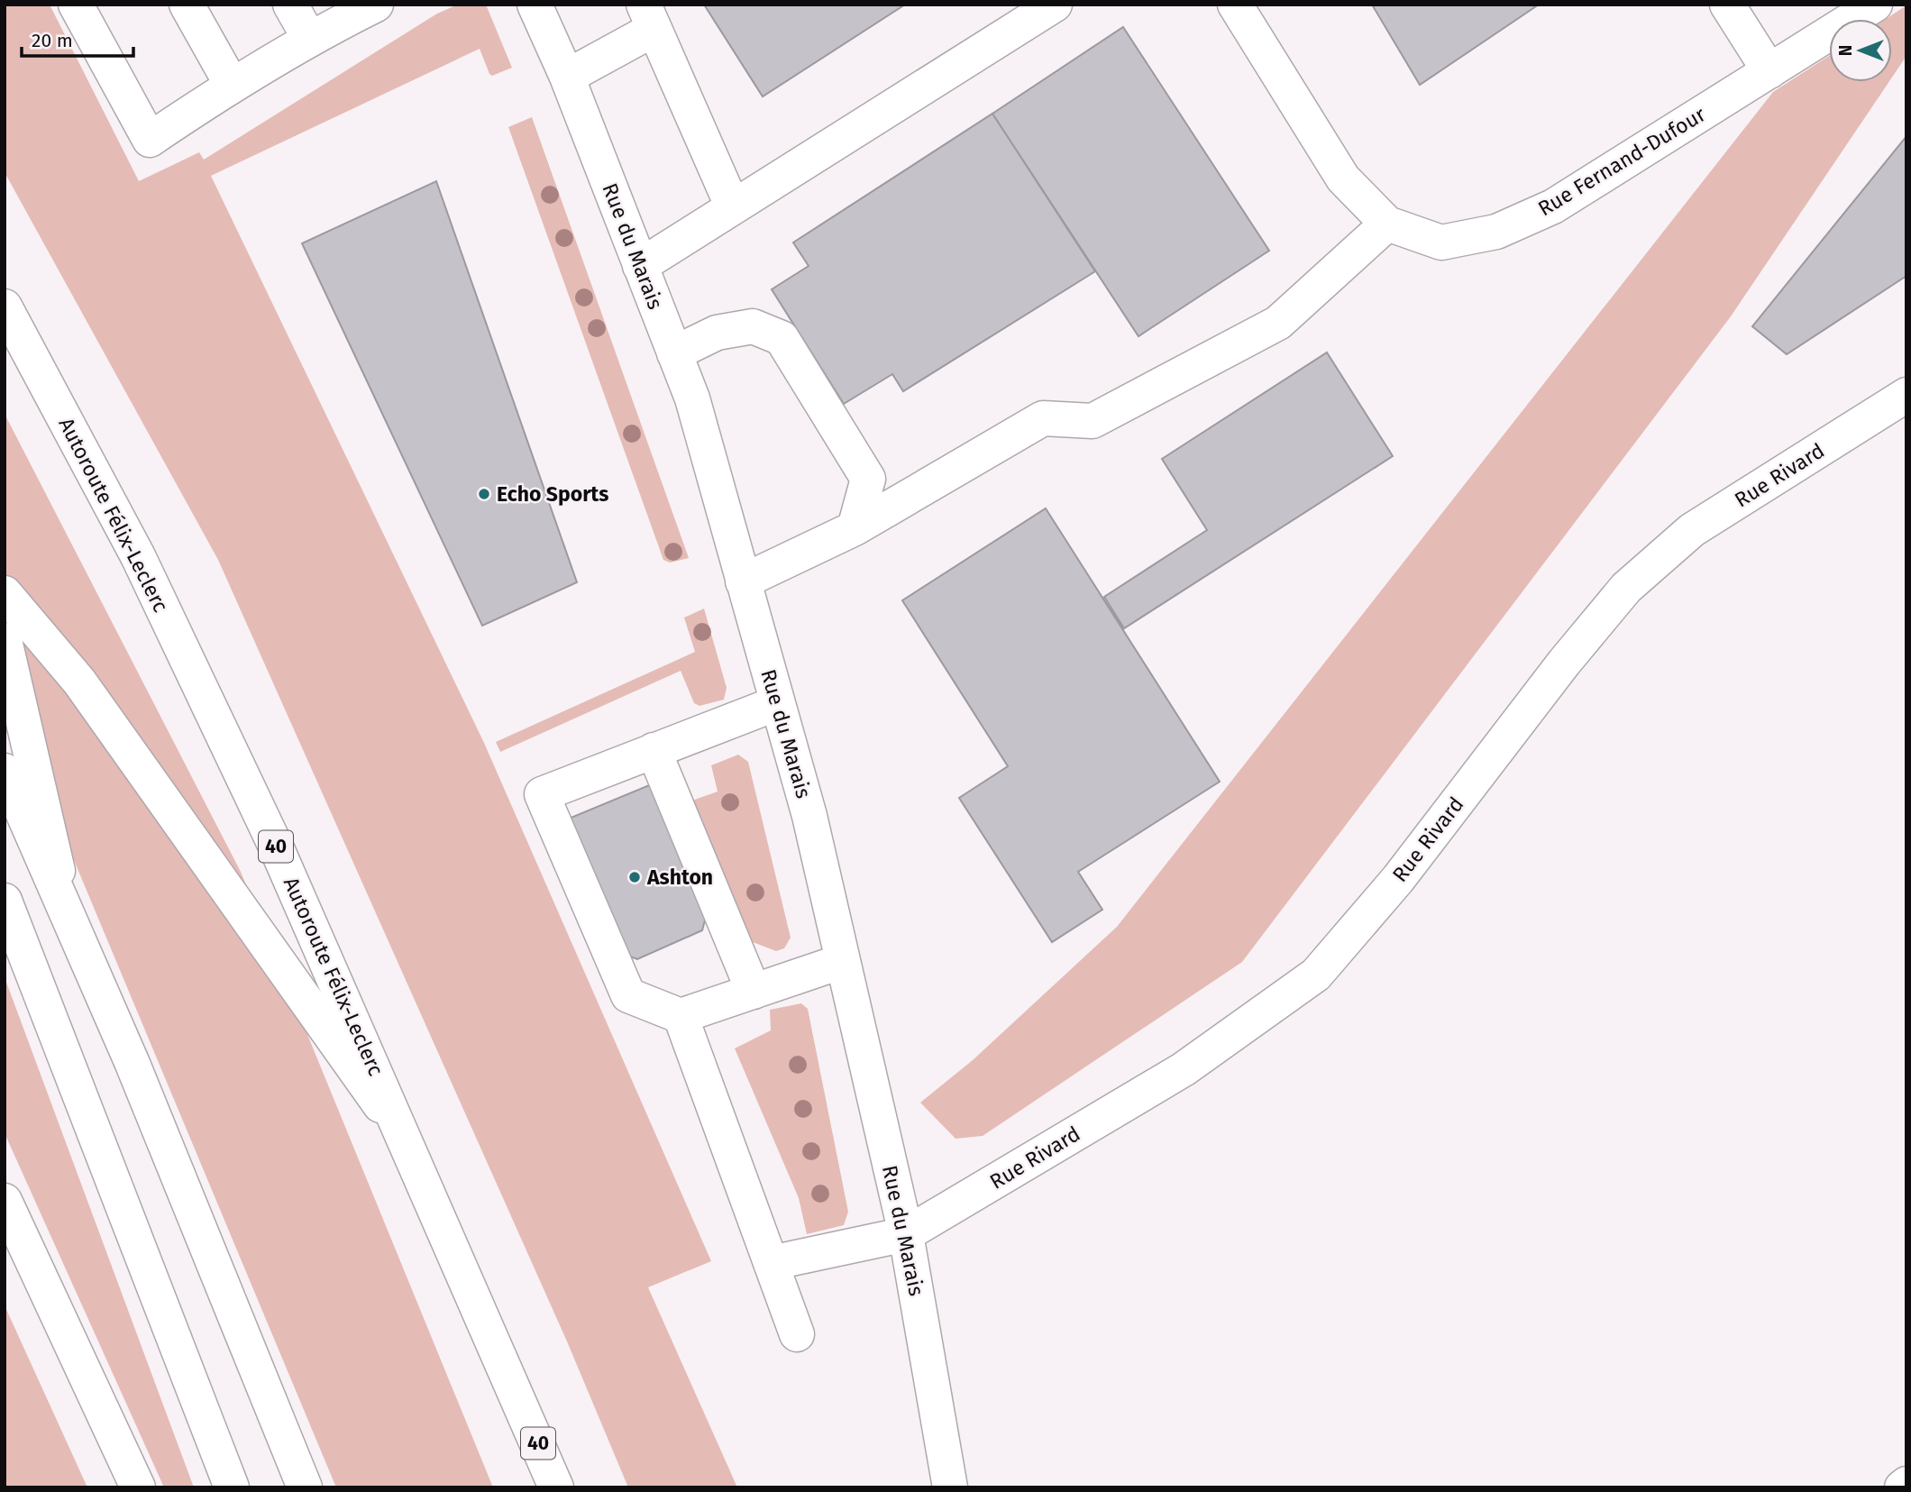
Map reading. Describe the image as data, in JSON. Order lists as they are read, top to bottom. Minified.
{"streets":{"main road":["Rue Fernand-Dufour","Rue du Marais","Rue Rivard","Autoroute Félix-Leclerc","40"]},"crossings":[["Rue du Marais","Rue Rivard"]],"places":["Echo Sports","Ashton"],"scale_bar":"20 m","north":"left"}
